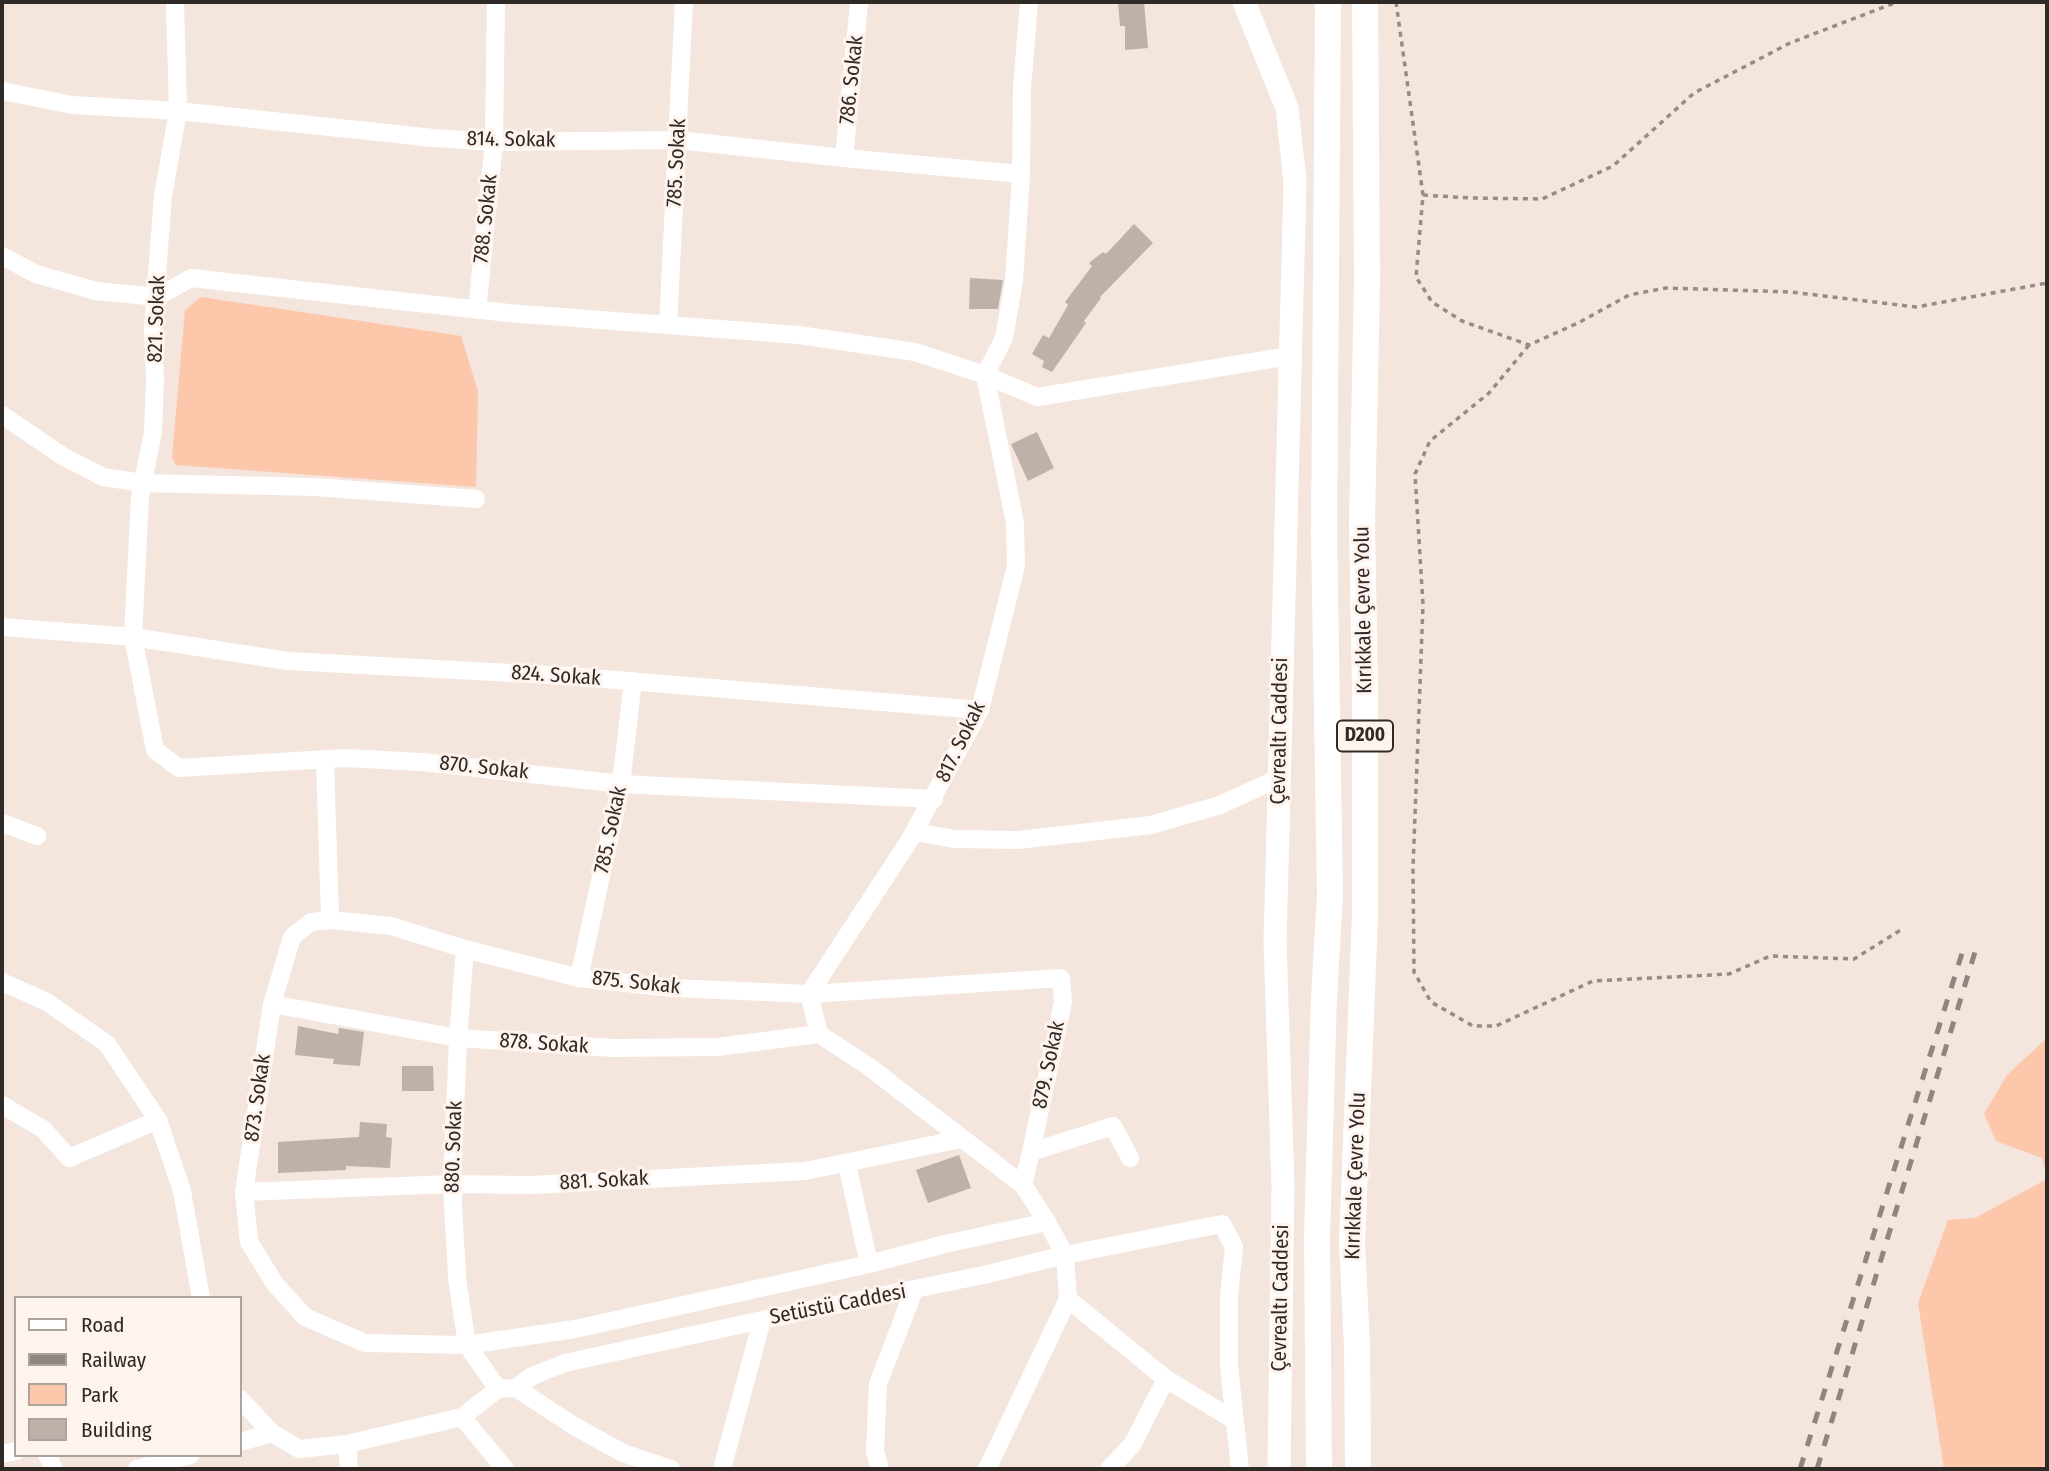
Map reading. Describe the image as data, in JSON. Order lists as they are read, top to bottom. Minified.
{"streets":{"highway":["Kırıkkale Çevre Yolu","D200"],"main road":["Çevrealtı Caddesi"],"street":["786. Sokak","814. Sokak","785. Sokak","788. Sokak","821. Sokak","824. Sokak","817. Sokak","870. Sokak","875. Sokak","878. Sokak","879. Sokak","873. Sokak","880. Sokak","881. Sokak","Setüstü Caddesi"]},"crossings":[["786. Sokak","814. Sokak"],["814. Sokak","785. Sokak"],["814. Sokak","788. Sokak"],["814. Sokak","821. Sokak"],["785. Sokak","824. Sokak"],["785. Sokak","870. Sokak"],["785. Sokak","875. Sokak"],["821. Sokak","824. Sokak"],["821. Sokak","870. Sokak"],["824. Sokak","817. Sokak"],["824. Sokak","870. Sokak"],["817. Sokak","870. Sokak"],["817. Sokak","875. Sokak"],["875. Sokak","878. Sokak"],["875. Sokak","879. Sokak"],["875. Sokak","873. Sokak"],["875. Sokak","880. Sokak"],["878. Sokak","873. Sokak"],["878. Sokak","880. Sokak"],["873. Sokak","880. Sokak"],["873. Sokak","881. Sokak"],["880. Sokak","881. Sokak"]],"legend":["Road","Railway","Park","Building"]}
